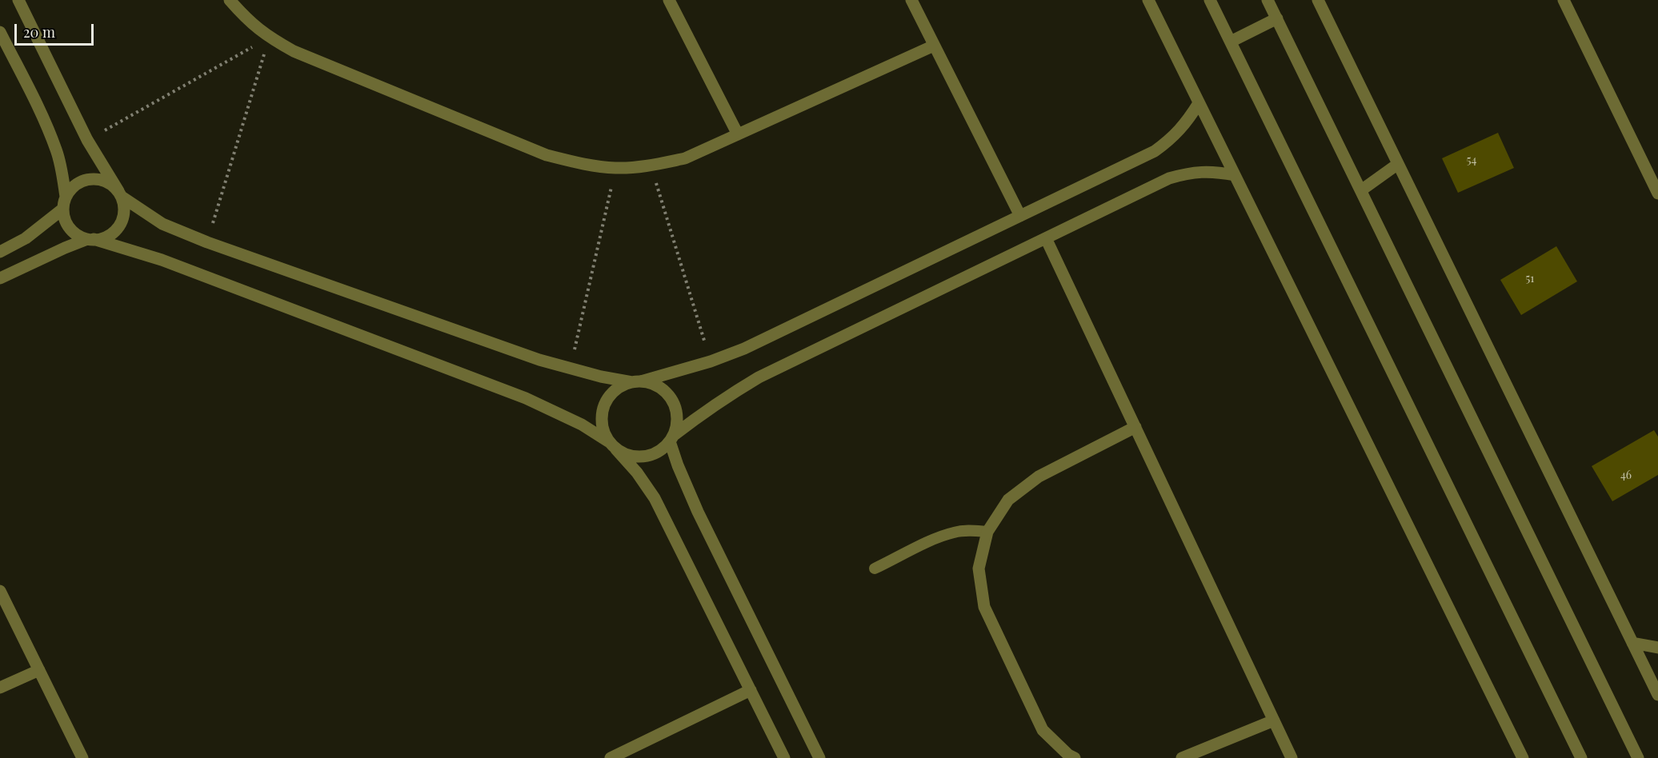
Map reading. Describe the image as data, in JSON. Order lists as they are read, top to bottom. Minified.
{"house_numbers":["54","51","46"],"scale_bar":"20 m"}
